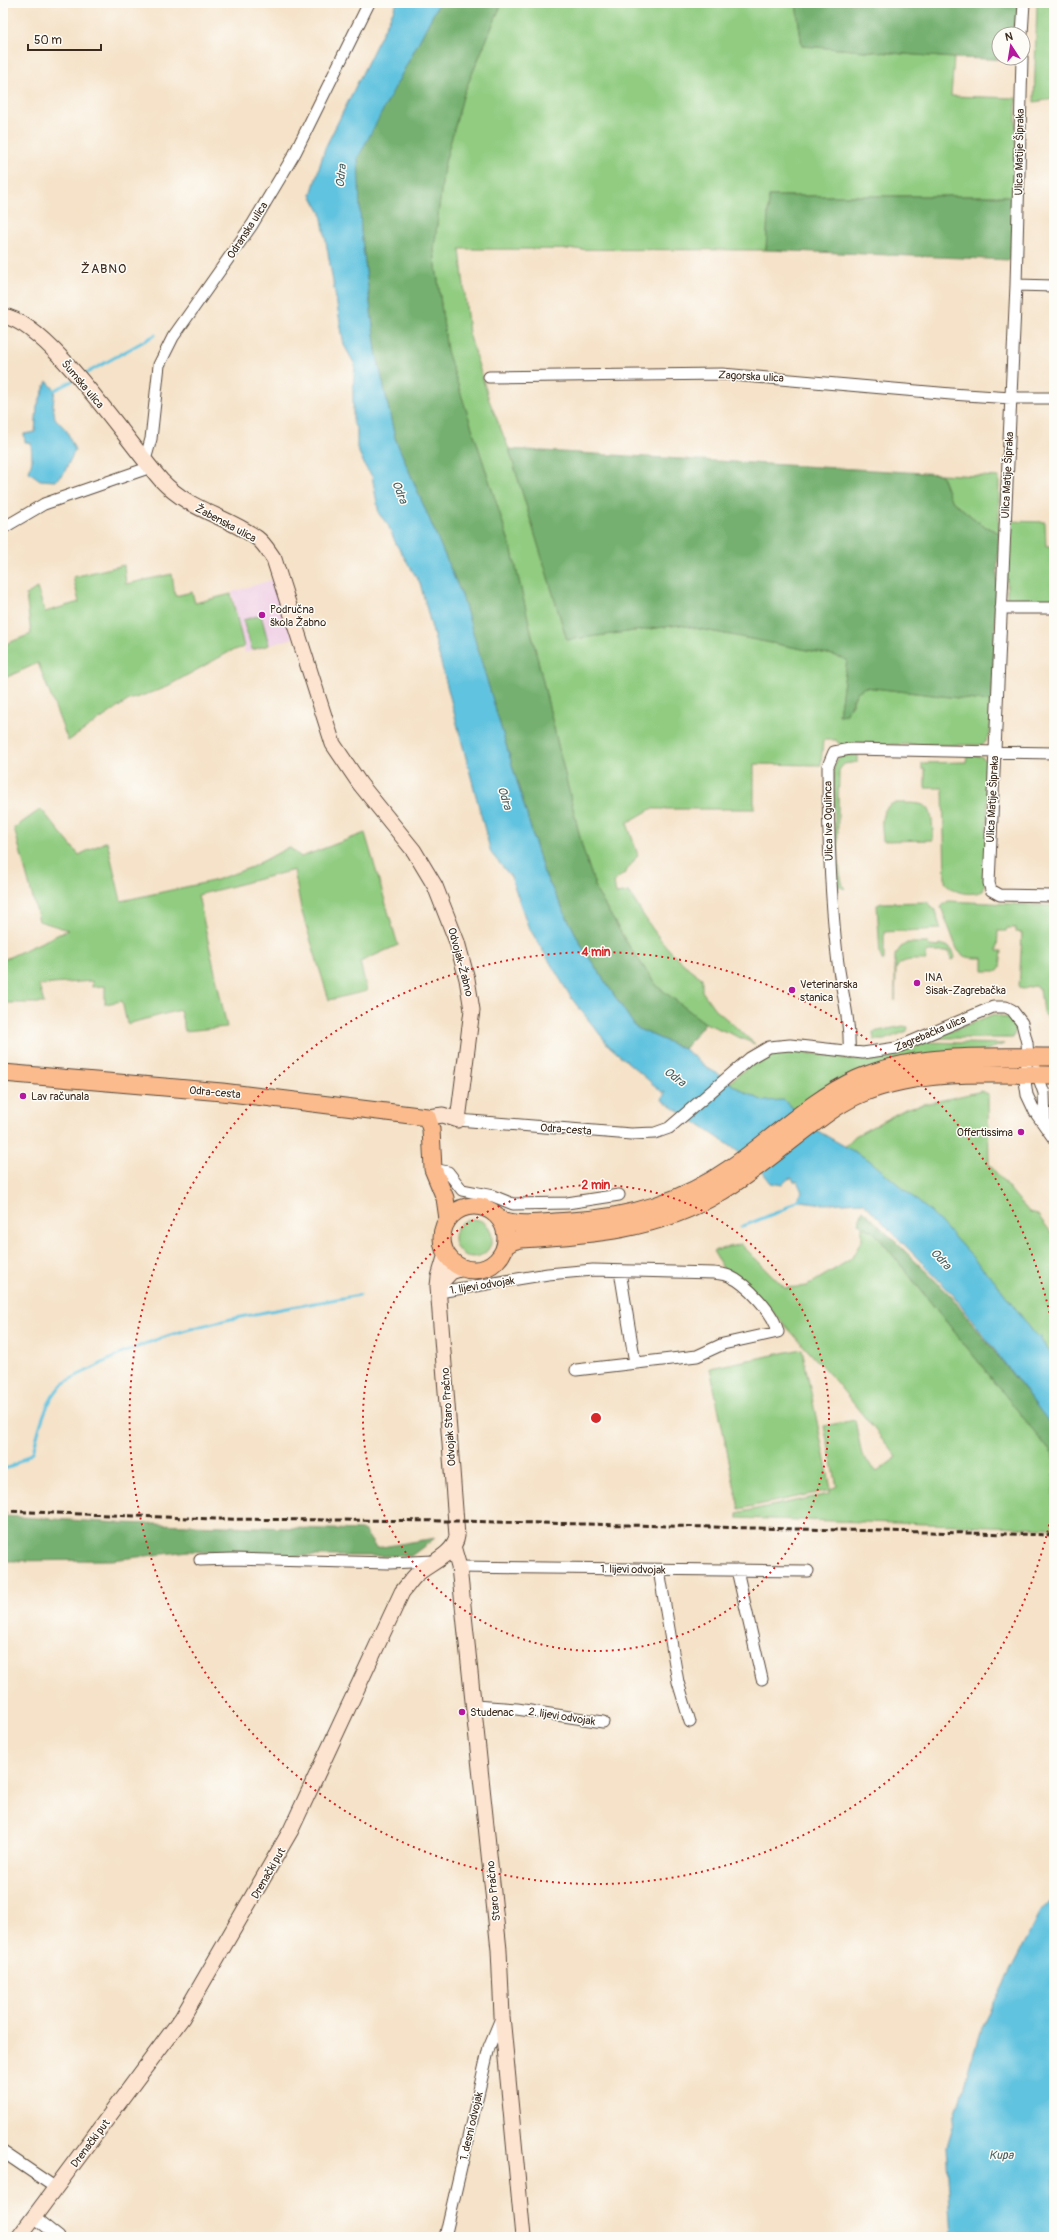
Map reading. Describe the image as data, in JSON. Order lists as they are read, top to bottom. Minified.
{"streets":{"main road":["Šumska ulica","Žabenska ulica","Odvojak-Žabno","Zagrebačka ulica","Odra-cesta","Odvojak Staro Pračno","Drenački put","Staro Pračno"],"street":["Ulica Matije Šipraka","Odranska ulica","Zagorska ulica","Ulica Ive Ogulinca","1. lijevi odvojak","2. lijevi odvojak","1. desni odvojak"]},"crossings":[["Ulica Matije Šipraka","Zagorska ulica"],["Ulica Matije Šipraka","Ulica Ive Ogulinca"],["Odranska ulica","Šumska ulica"],["Odranska ulica","Žabenska ulica"],["Šumska ulica","Žabenska ulica"],["Žabenska ulica","Odvojak-Žabno"],["Ulica Ive Ogulinca","Zagrebačka ulica"],["Odvojak-Žabno","Odra-cesta"],["Zagrebačka ulica","Odra-cesta"],["1. lijevi odvojak","Odvojak Staro Pračno"],["1. lijevi odvojak","Staro Pračno"],["Odvojak Staro Pračno","Drenački put"],["Odvojak Staro Pračno","Staro Pračno"],["2. lijevi odvojak","Staro Pračno"],["Drenački put","Staro Pračno"],["Staro Pračno","1. desni odvojak"]],"districts":["ŽABNO"],"water":["Odra","Kupa"],"places":["Područna škola Žabno","INA Sisak-Zagrebačka","Veterinarska stanica","Lav računala","Offertissima","Studenac"],"scale_bar":"50 m","north":"top","rings":["4 min","2 min"]}
